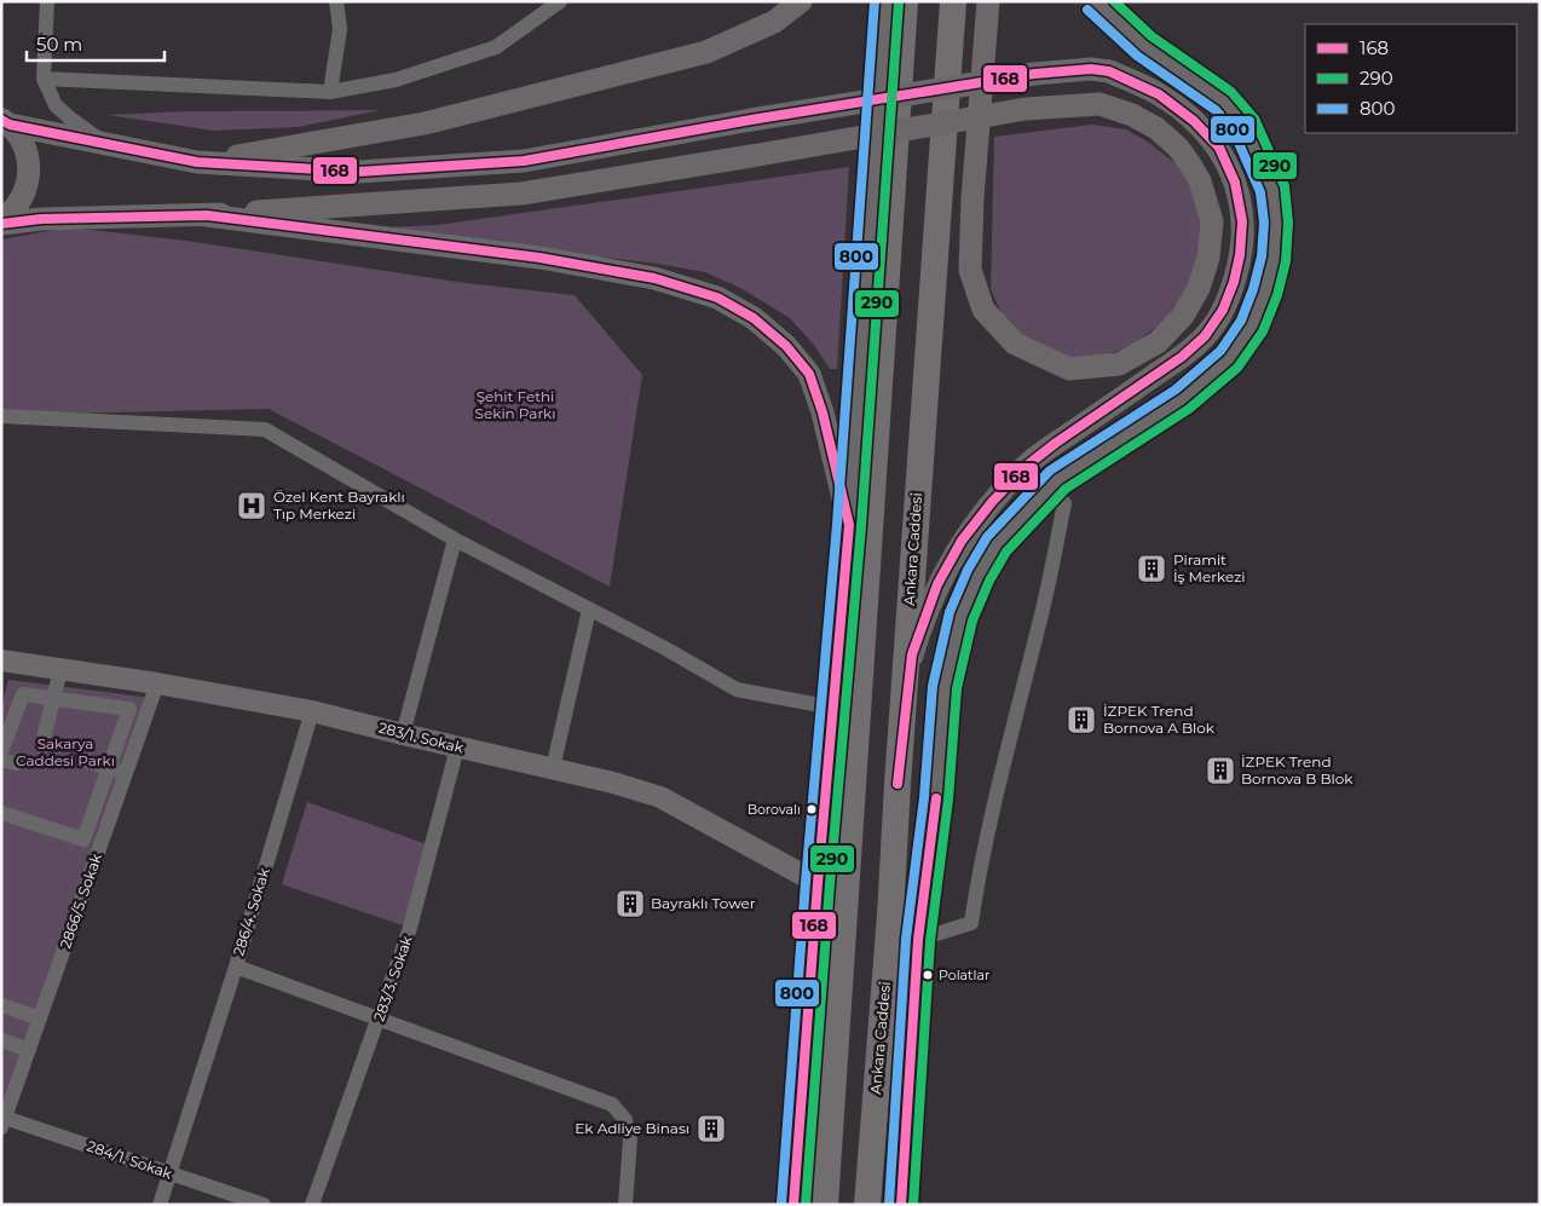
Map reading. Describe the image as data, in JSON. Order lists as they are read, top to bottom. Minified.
{"streets":{"highway":["Ankara Caddesi"],"street":["283/1. Sokak","2866/5. Sokak","286/4. Sokak","283/3. Sokak","284/1. Sokak"]},"crossings":[["283/1. Sokak","2866/5. Sokak"],["283/1. Sokak","286/4. Sokak"],["283/1. Sokak","283/3. Sokak"],["2866/5. Sokak","284/1. Sokak"],["286/4. Sokak","283/3. Sokak"]],"parks":["Şehit Fethi Sekin Parkı","Sakarya Caddesi Parkı"],"places":{"hospital":["Özel Kent Bayraklı Tıp Merkezi"],"building":["Piramit İş Merkezi","İZPEK Trend Bornova A Blok","İZPEK Trend Bornova B Blok","Bayraklı Tower","Ek Adliye Binası"],"other":["Borovalı","Polatlar"]},"lines":["transit line 290","transit line 800","transit line 168"],"legend":["168","290","800"],"scale_bar":"50 m"}
